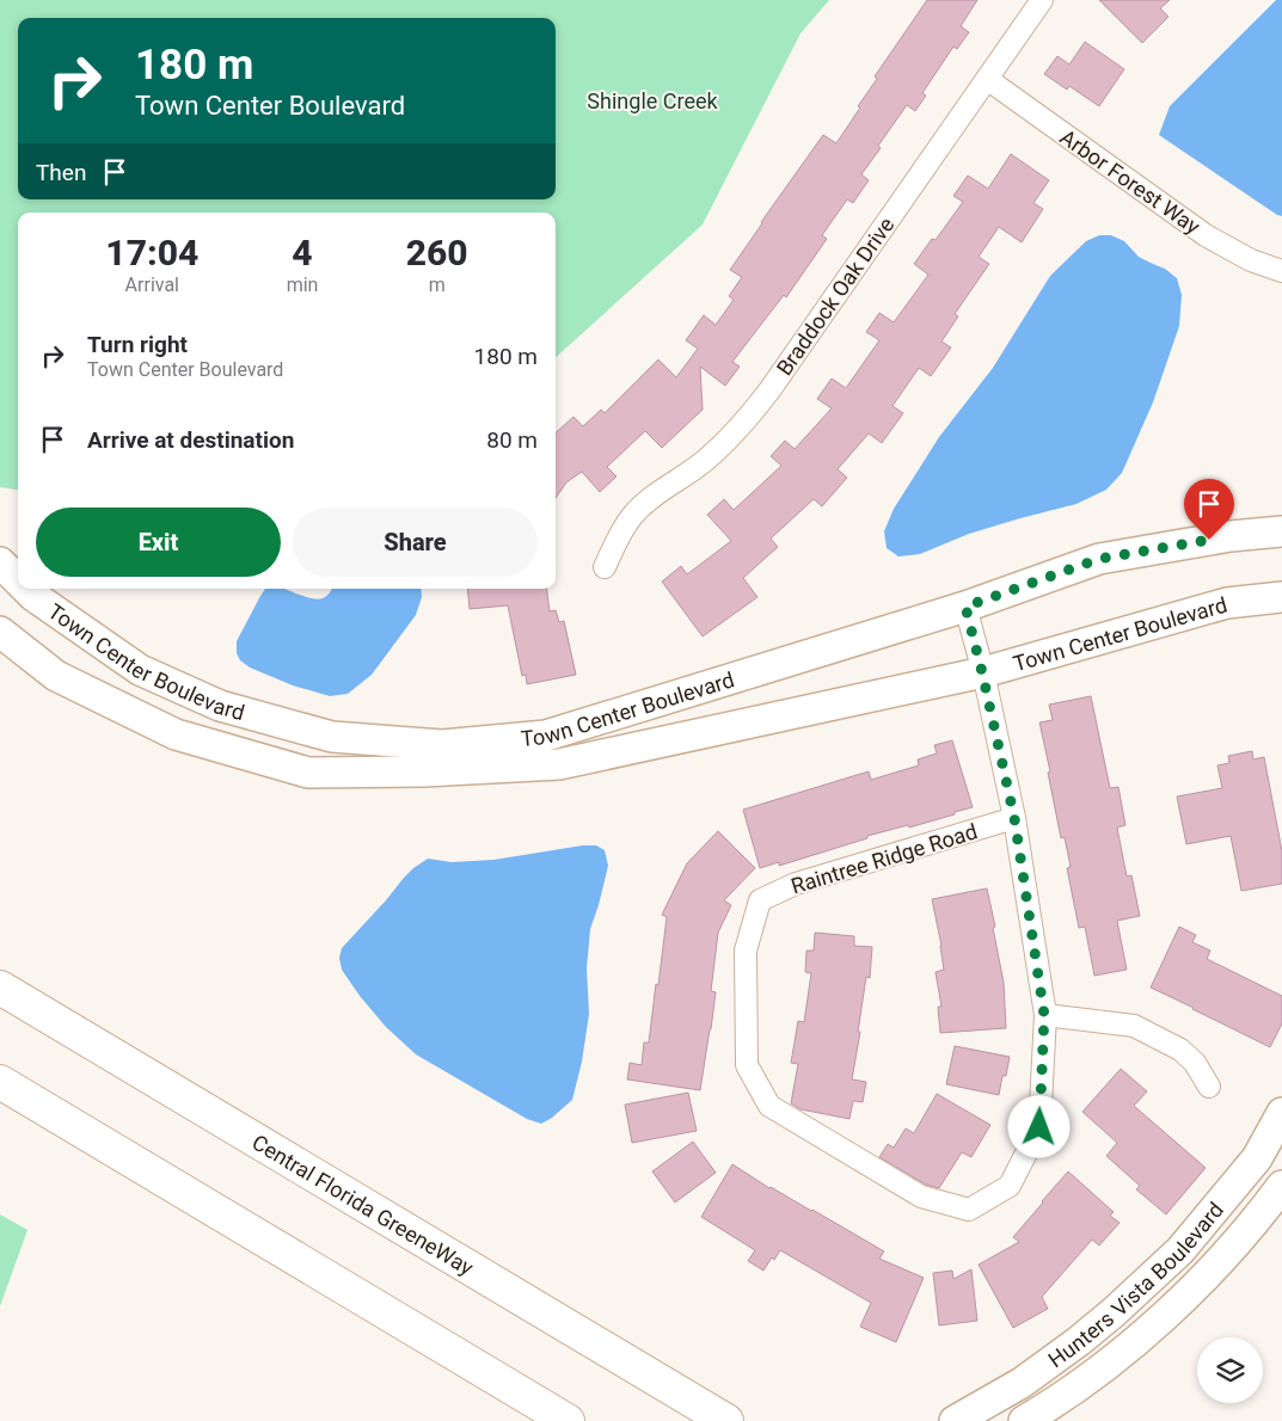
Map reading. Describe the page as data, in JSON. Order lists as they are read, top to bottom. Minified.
{"streets":{"highway":["Central Florida GreeneWay"],"street":["Arbor Forest Way","Braddock Oak Drive","Town Center Boulevard","Raintree Ridge Road","Hunters Vista Boulevard"]},"crossings":[["Arbor Forest Way","Braddock Oak Drive"],["Town Center Boulevard","Raintree Ridge Road"]],"parks":["Shingle Creek"],"page":{"turn":["180 m","Town Center Boulevard"],"then":"Then","eta":["17:04","Arrival","4","min","260","m"],"list":[{"name":"Turn right","note":"Town Center Boulevard","value":"180 m"},{"name":"Arrive at destination","value":"80 m"}],"buttons":["Exit","Share"]}}
